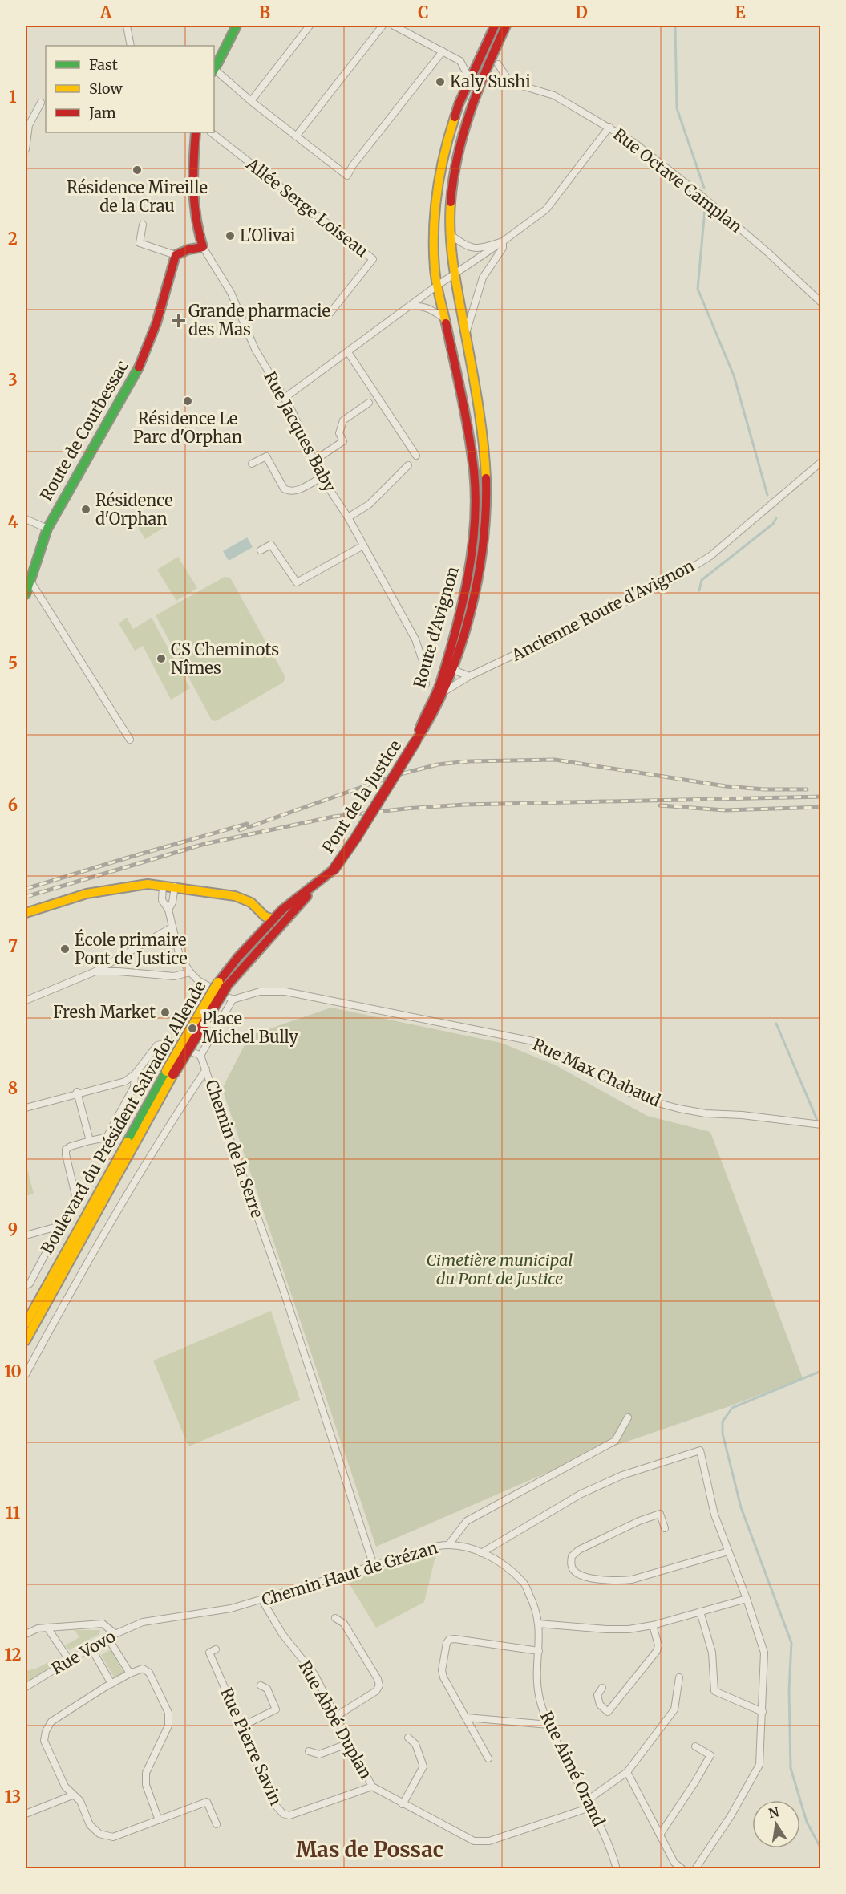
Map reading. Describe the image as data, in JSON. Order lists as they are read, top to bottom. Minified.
{"streets":{"main road":["Route de Courbessac","Route d'Avignon","Pont de la Justice","Boulevard du Président Salvador Allende"],"street":["Rue Octave Camplan","Allée Serge Loiseau","Rue Jacques Baby","Ancienne Route d'Avignon","Rue Max Chabaud","Chemin de la Serre","Chemin Haut de Grézan","Rue Vovo","Rue Abbé Duplan","Rue Pierre Savin","Rue Aimé Orand"]},"crossings":[["Ancienne Route d'Avignon","Route d'Avignon"],["Route d'Avignon","Pont de la Justice"],["Pont de la Justice","Boulevard du Président Salvador Allende"],["Chemin de la Serre","Chemin Haut de Grézan"],["Chemin Haut de Grézan","Rue Vovo"],["Chemin Haut de Grézan","Rue Abbé Duplan"],["Chemin Haut de Grézan","Rue Aimé Orand"],["Rue Abbé Duplan","Rue Pierre Savin"],["Rue Abbé Duplan","Rue Aimé Orand"]],"districts":["Mas de Possac"],"parks":["Cimetière municipal du Pont de Justice"],"places":{"other":["Kaly Sushi","Résidence Mireille de la Crau","L'Olivai","Résidence Le Parc d'Orphan","Résidence d'Orphan","CS Cheminots Nîmes","École primaire Pont de Justice","Fresh Market","Place Michel Bully"],"health":["Grande pharmacie des Mas"]},"legend":["Fast","Slow","Jam"],"north":"top","grid":{"columns":["A","B","C","D","E"],"rows":["1","2","3","4","5","6","7","8","9","10","11","12","13"]}}
